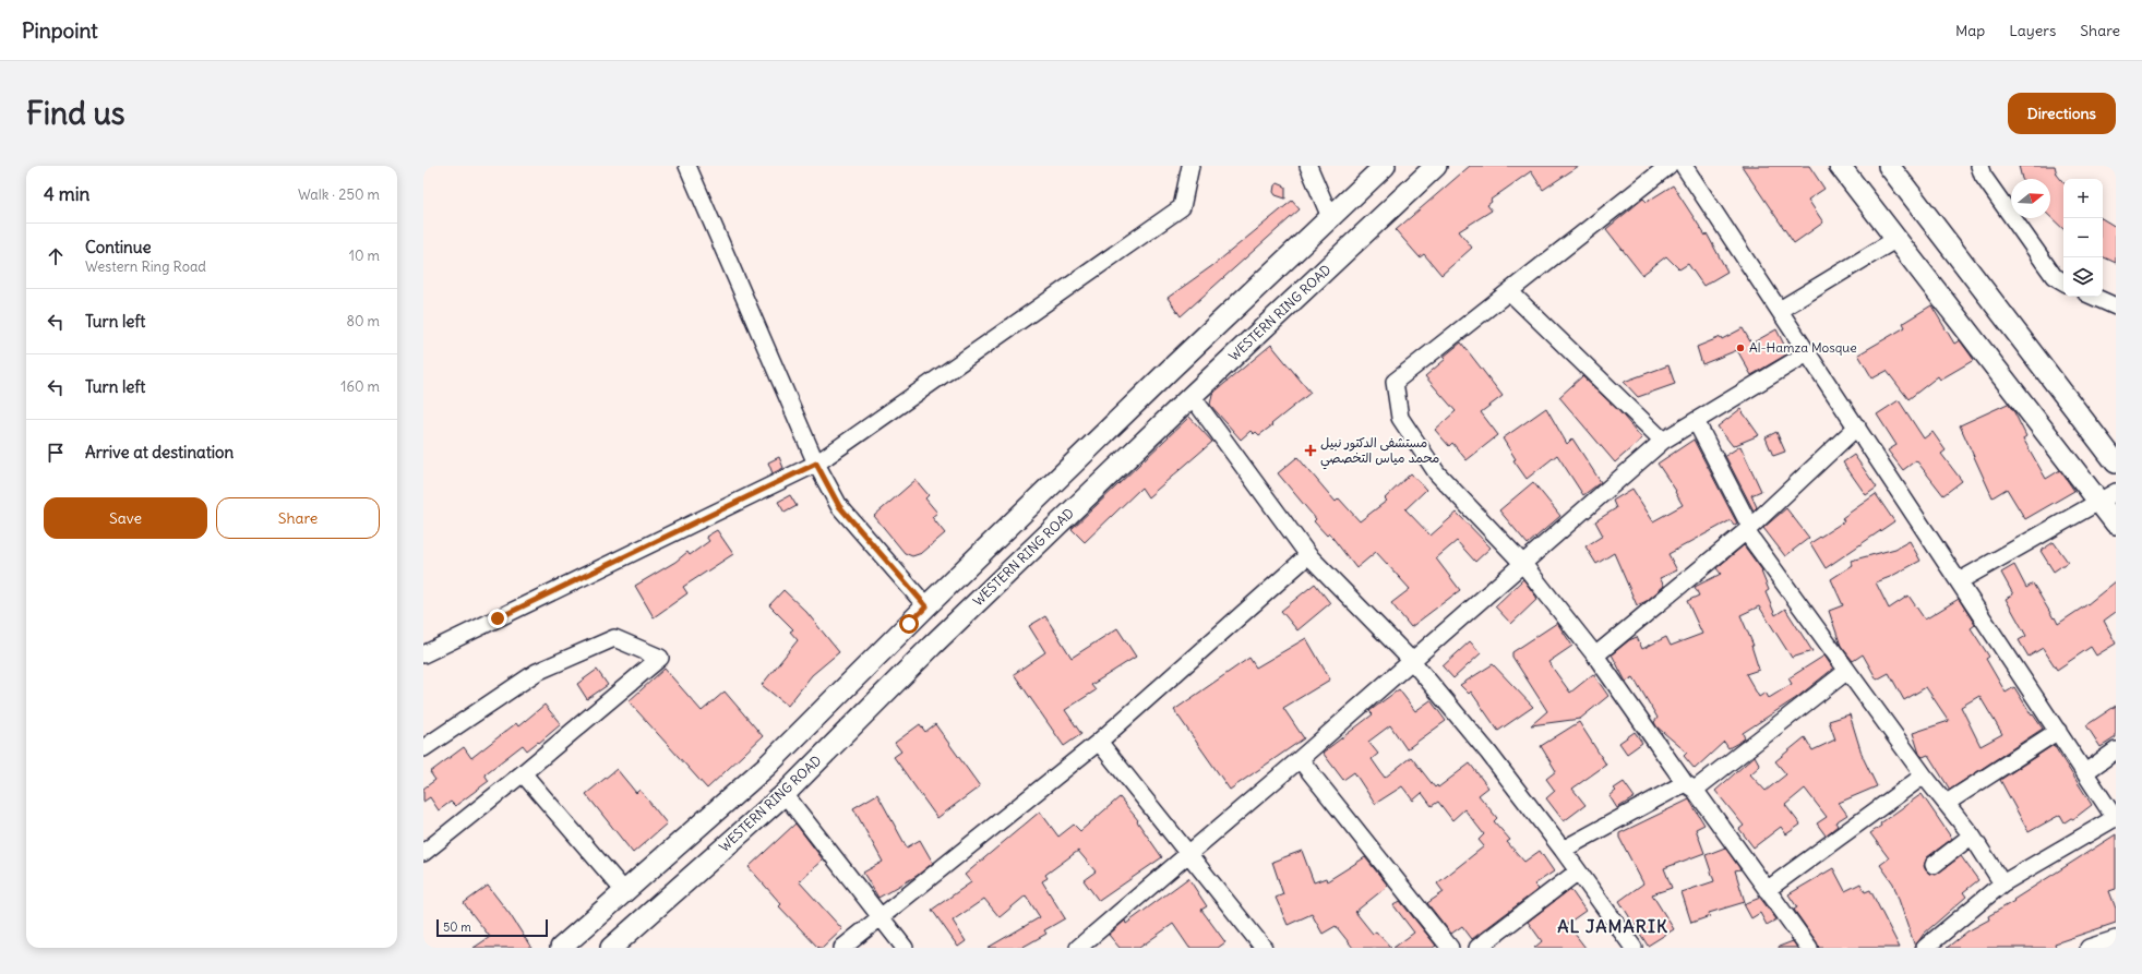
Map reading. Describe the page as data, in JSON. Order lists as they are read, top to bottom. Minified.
{"streets":{"main road":["WESTERN RING ROAD"]},"districts":["AL JAMARIK"],"places":{"other":["Al-Hamza Mosque"],"health":["مستشفى الدكتور نبيل محمد مياس التخصصي"]},"scale_bar":"50 m","north":"right","page":{"header":"Pinpoint","nav":["Map","Layers","Share"],"buttons":["Directions",["Save","Share"]],"title":"Find us","heading":["4 min","Walk · 250 m"],"map_buttons":["+","−"],"list":[["Continue","Western Ring Road","10 m"],["Turn left","80 m"],["Turn left","160 m"],"Arrive at destination"],"scale":"50 m"}}
